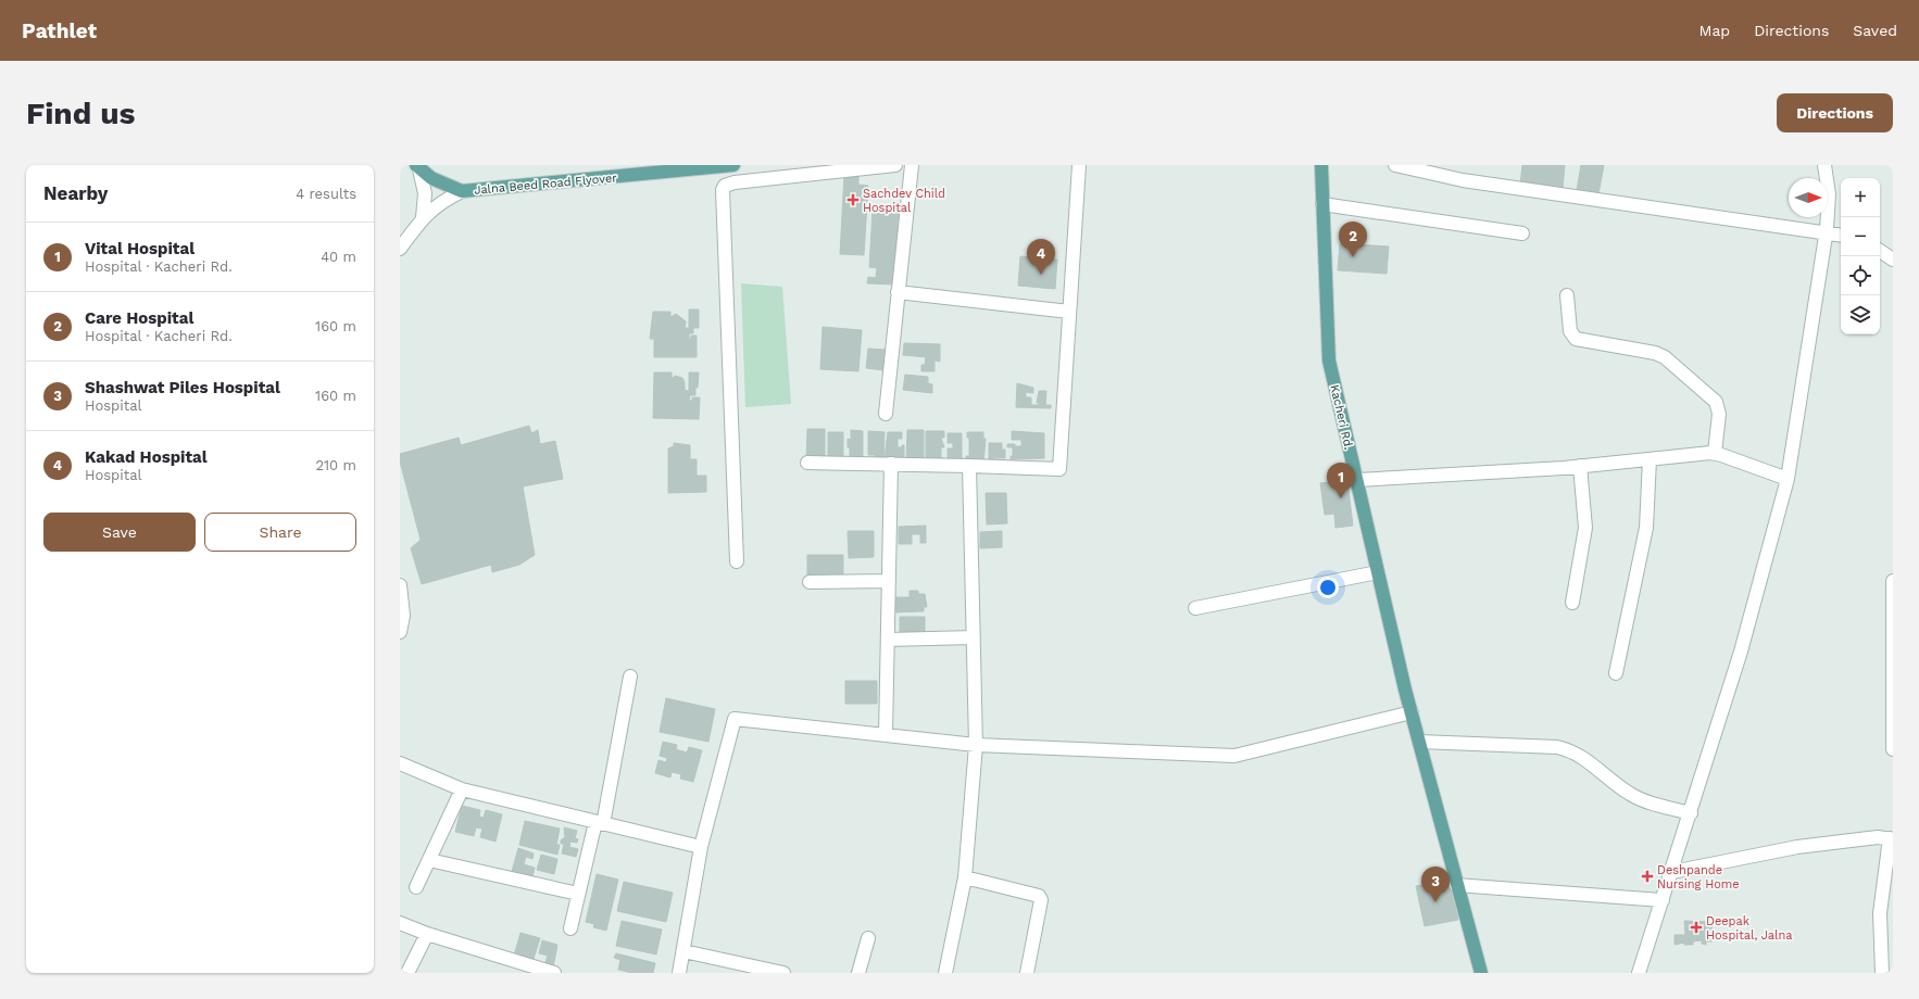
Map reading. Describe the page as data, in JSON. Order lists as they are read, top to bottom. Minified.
{"streets":{"main road":["Jalna Beed Road Flyover","Kacheri Rd."]},"places":{"health":["Sachdev Child Hospital","Deshpande Nursing Home","Deepak Hospital, Jalna"]},"north":"right","page":{"header":"Pathlet","nav":["Map","Directions","Saved"],"buttons":["Directions",["Save","Share"]],"title":"Find us","heading":["Nearby","4 results"],"map_buttons":["+","−"],"list":[{"mark":"1","name":"Vital Hospital","note":"Hospital · Kacheri Rd.","value":"40 m"},{"mark":"2","name":"Care Hospital","note":"Hospital · Kacheri Rd.","value":"160 m"},{"mark":"3","name":"Shashwat Piles Hospital","note":"Hospital","value":"160 m"},{"mark":"4","name":"Kakad Hospital","note":"Hospital","value":"210 m"}],"pins":["2","4","1","3"]}}
